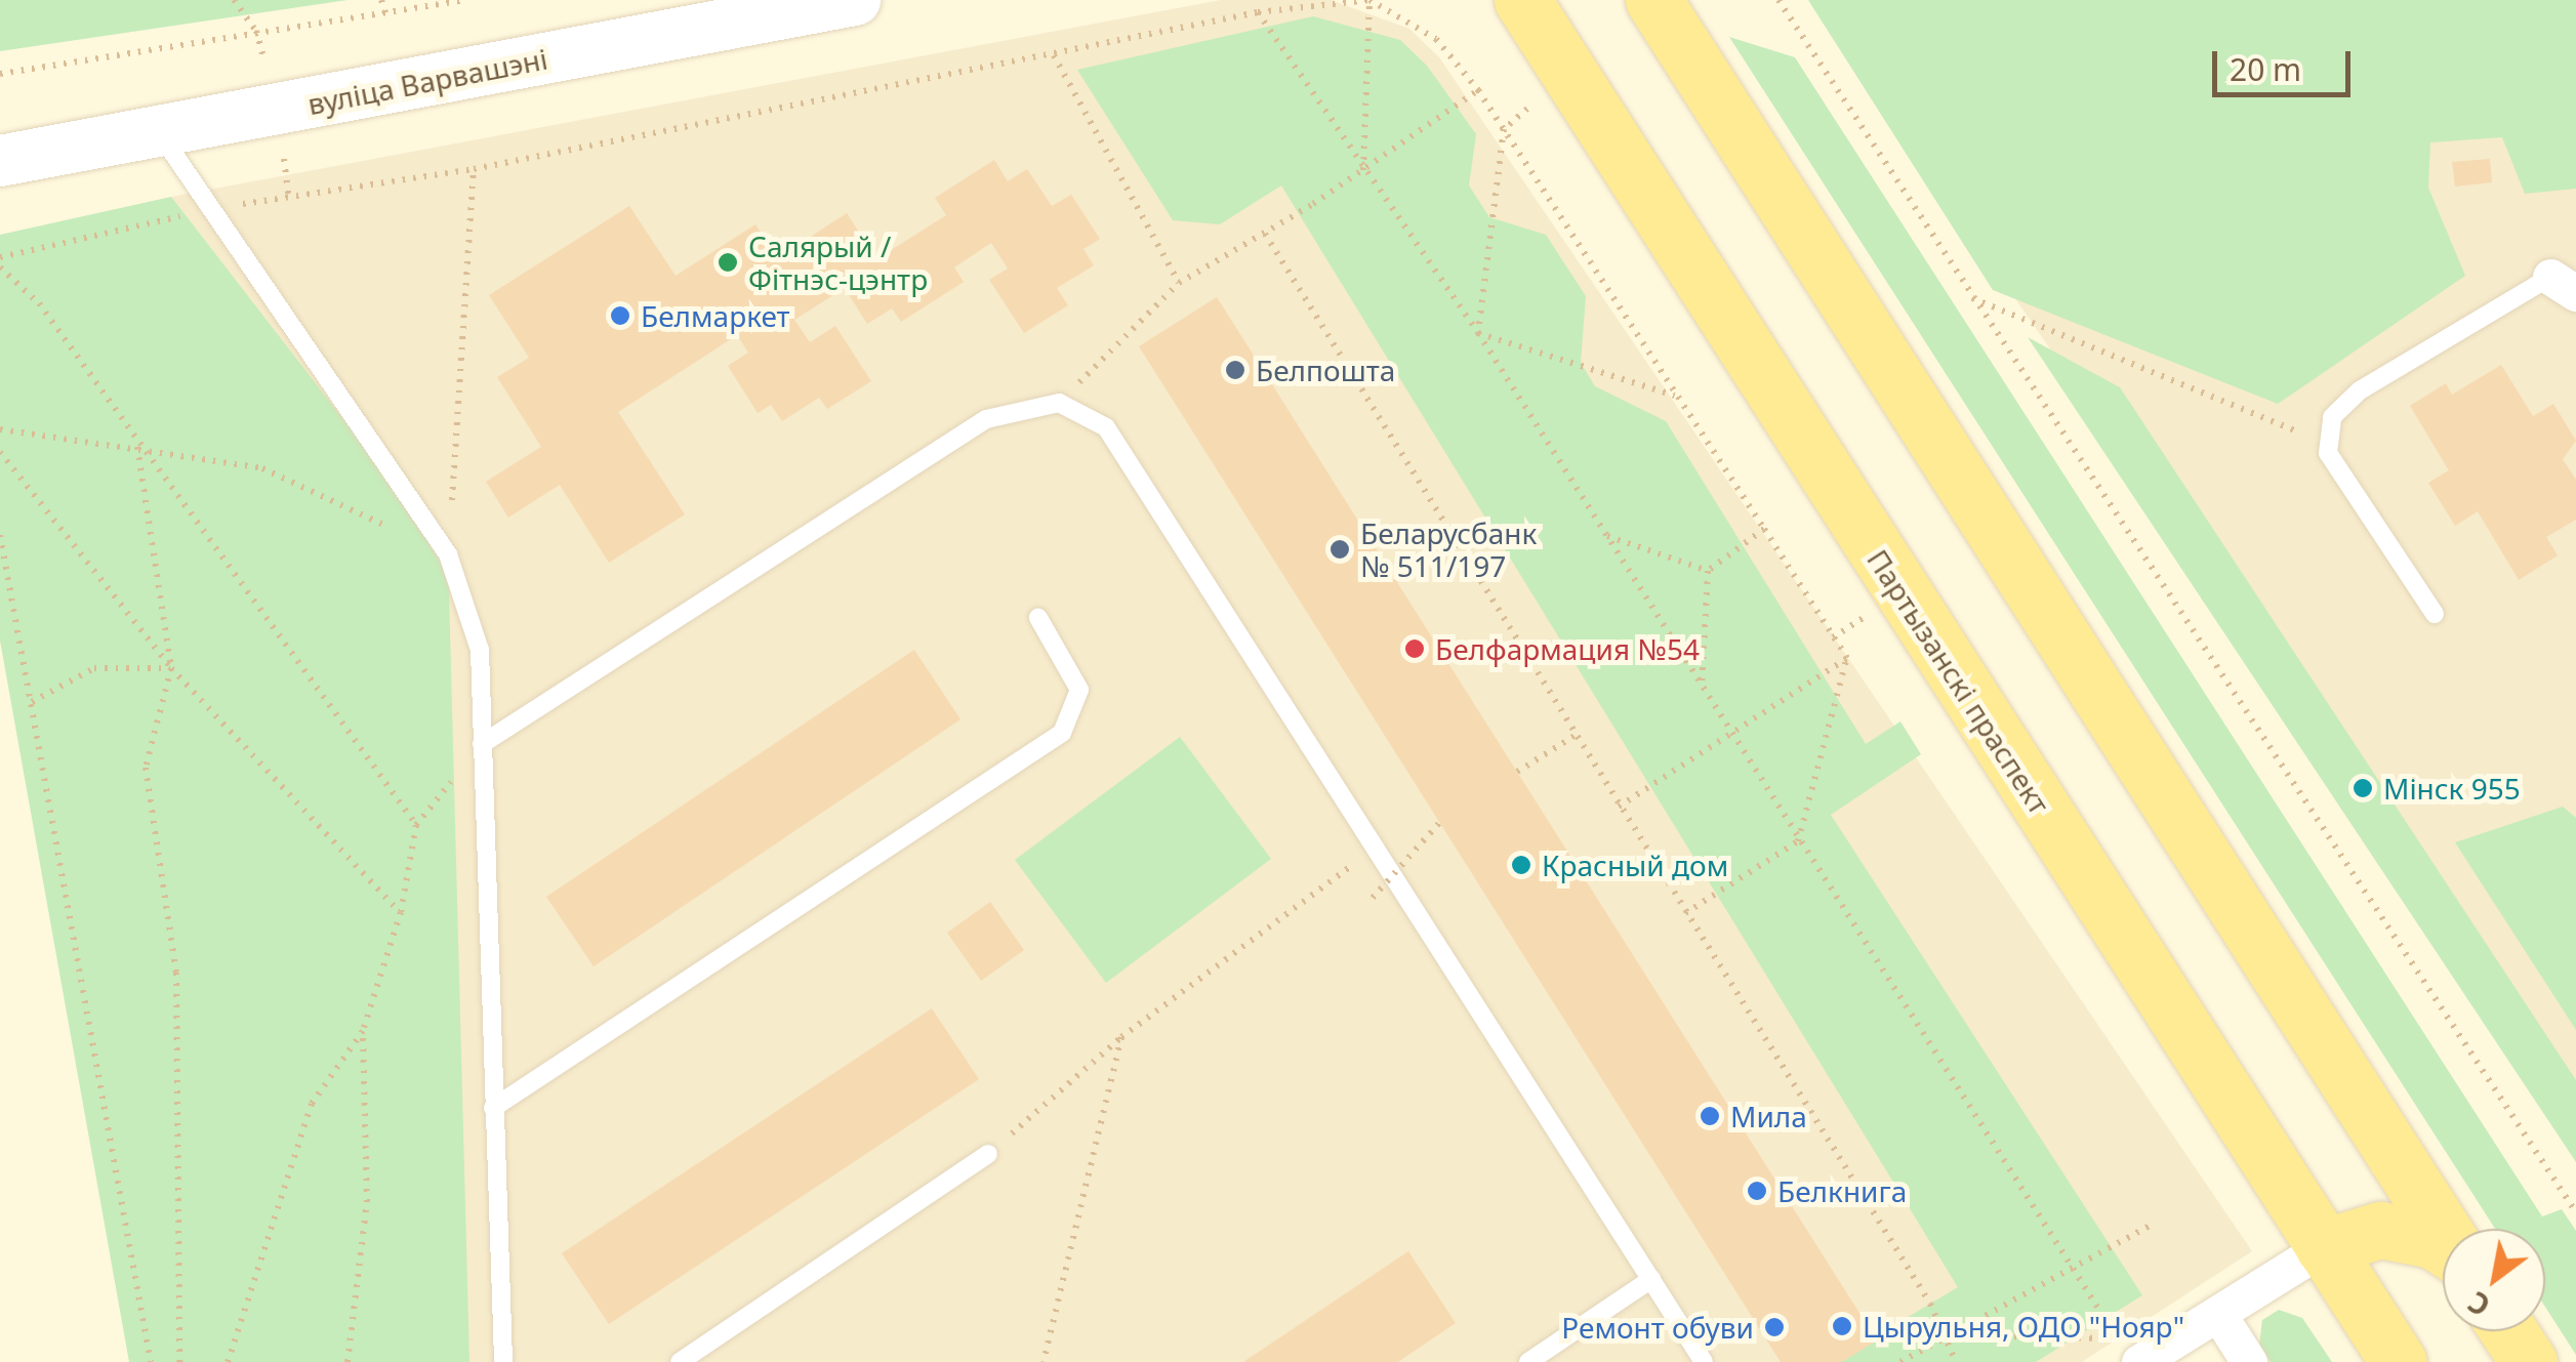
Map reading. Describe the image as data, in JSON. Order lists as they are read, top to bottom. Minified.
{"streets":{"main road":["вуліца Варвашэні","Партызанскі праспект"]},"places":["Салярый / Фітнэс-цэнтр","Белмаркет","Белпошта","Беларусбанк № 511/197","Белфармация №54","Мінск 955","Красный дом","Мила","Белкнига","Цырульня, ОДО \"Нояр\"","Ремонт обуви"],"scale_bar":"20 m","north":"bottom left"}
